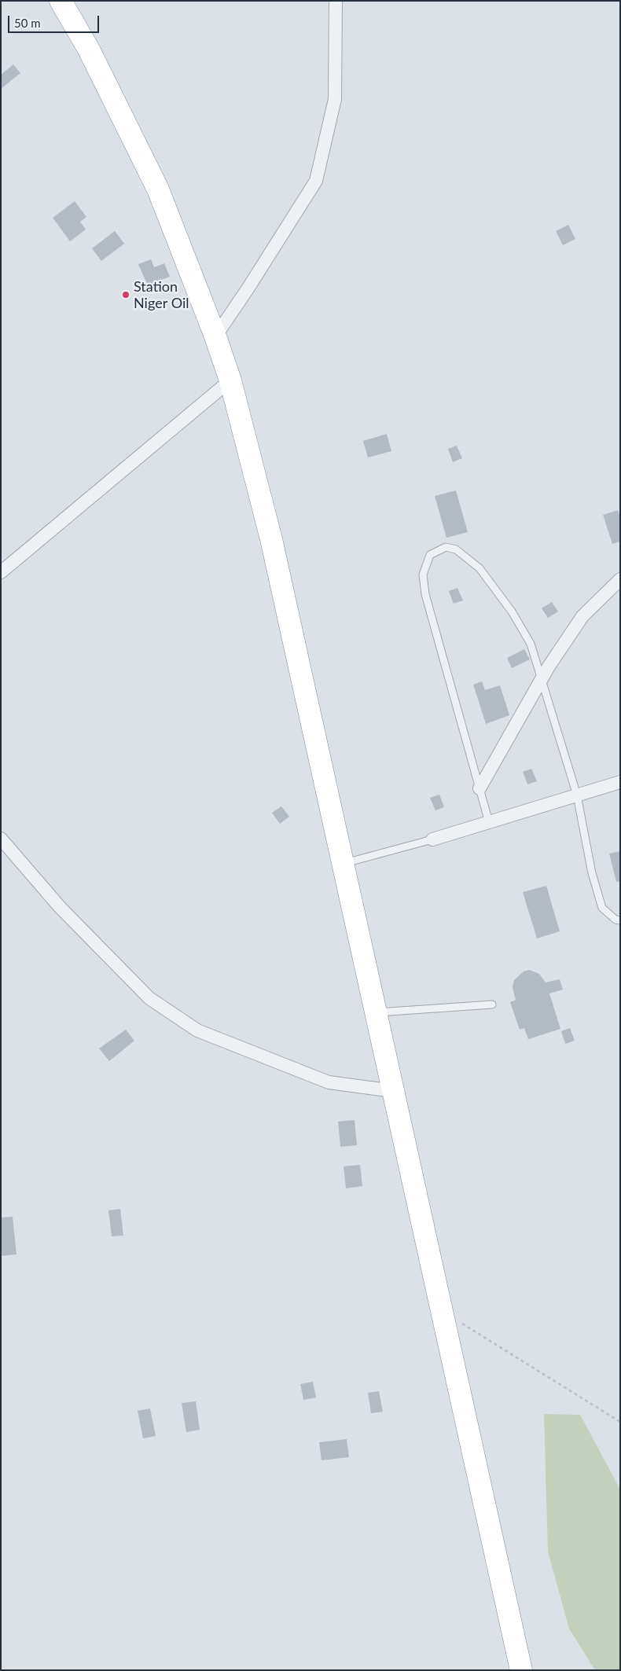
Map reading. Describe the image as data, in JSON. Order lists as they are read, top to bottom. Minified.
{"places":["Station Niger Oil"],"scale_bar":"50 m"}
